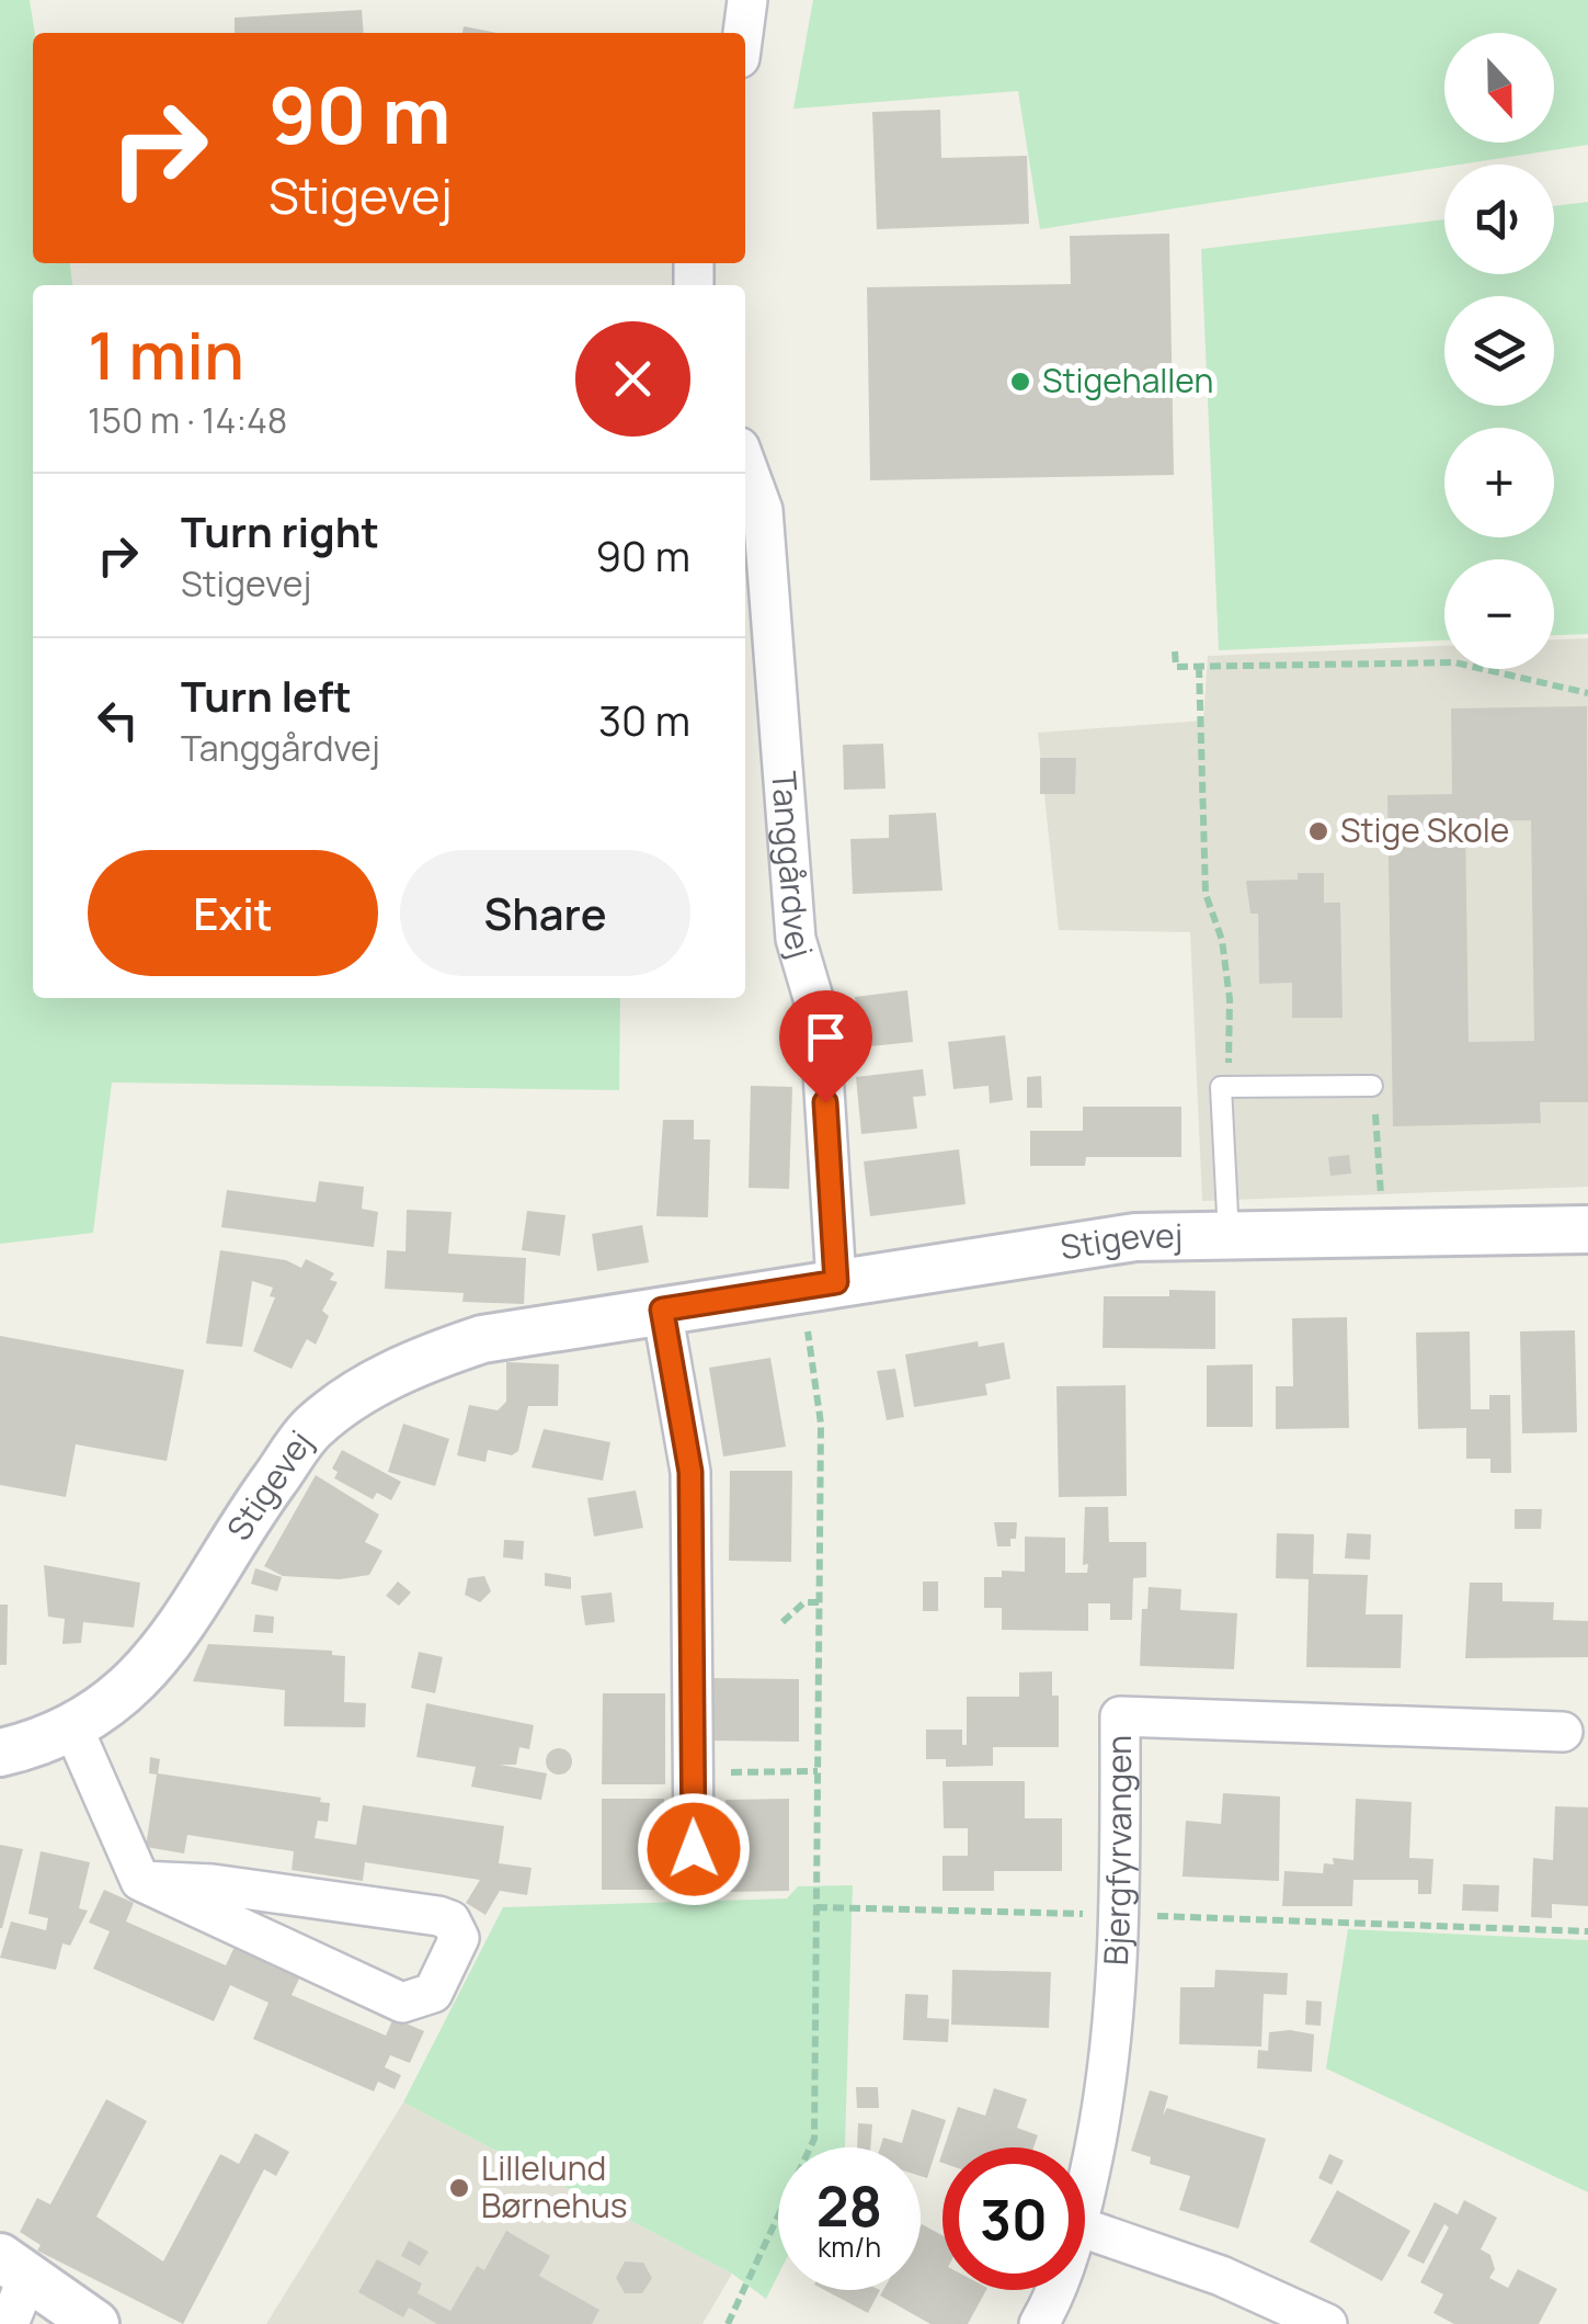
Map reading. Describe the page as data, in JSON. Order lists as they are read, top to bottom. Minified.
{"streets":{"street":["Tanggårdvej","Stigevej","Bjergfyrvangen"]},"crossings":[["Tanggårdvej","Stigevej"]],"places":["Stigehallen","Stige Skole","Lillelund Børnehus"],"north":"bottom","page":{"map_buttons":["+","−"],"turn":["90 m","Stigevej"],"heading":["1 min","150 m · 14:48"],"list":[{"name":"Turn right","note":"Stigevej","value":"90 m"},{"name":"Turn left","note":"Tanggårdvej","value":"30 m"}],"buttons":["Exit","Share"],"speed":"28 km/h","limit":"30"}}
